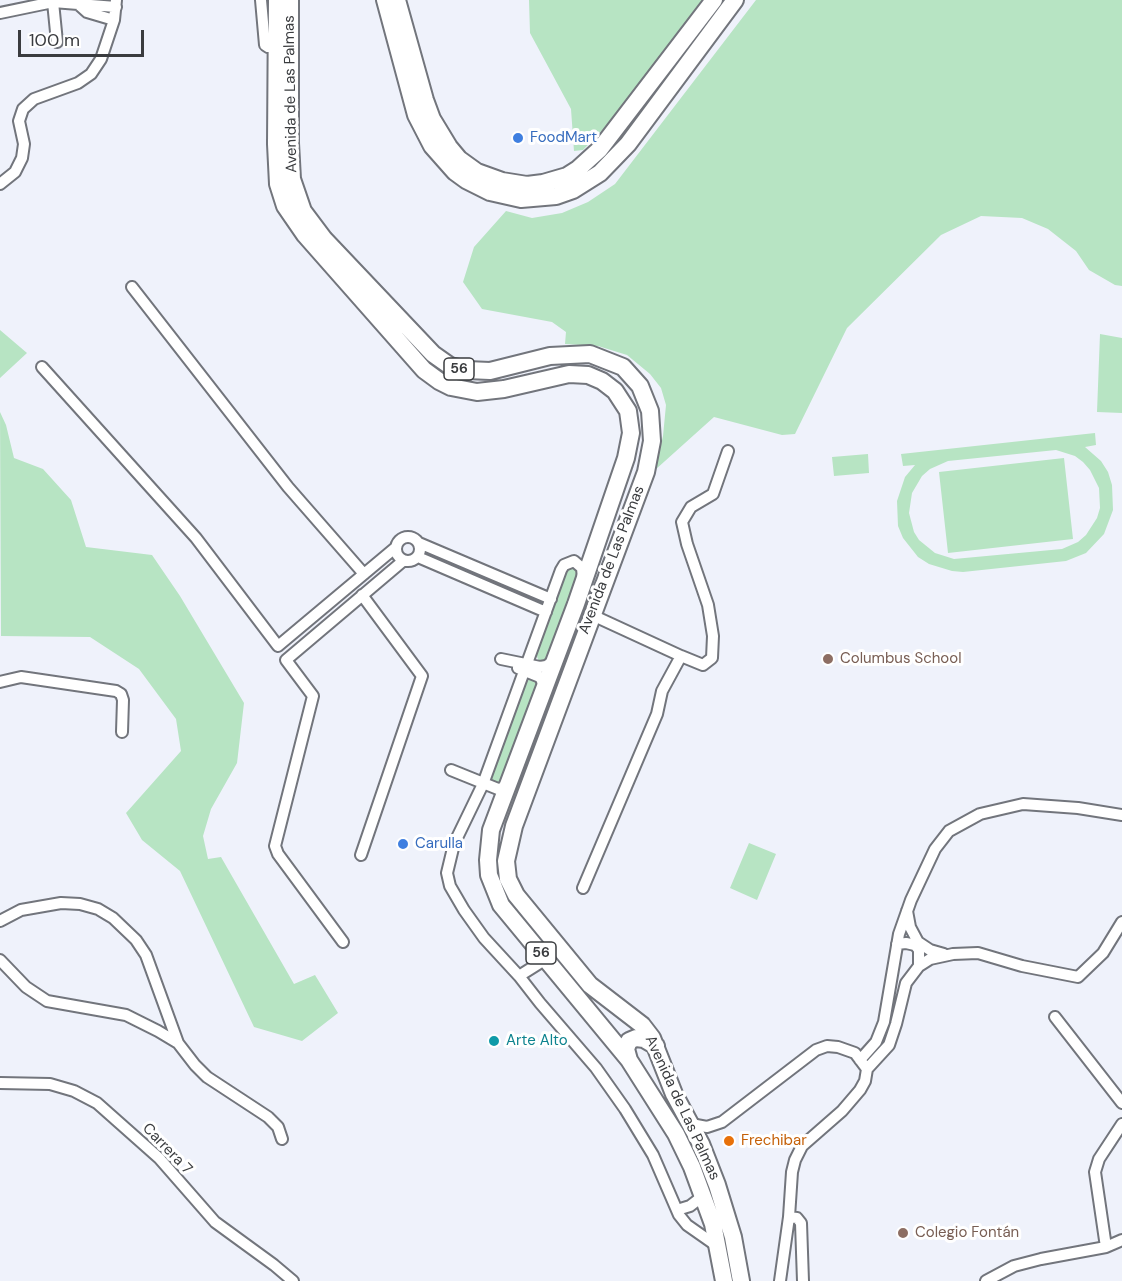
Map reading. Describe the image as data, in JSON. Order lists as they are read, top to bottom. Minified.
{"streets":{"main road":["Avenida de Las Palmas","56"],"street":["Carrera 7"]},"places":["FoodMart","Columbus School","Carulla","Arte Alto","Frechibar","Colegio Fontán"],"scale_bar":"100 m"}
